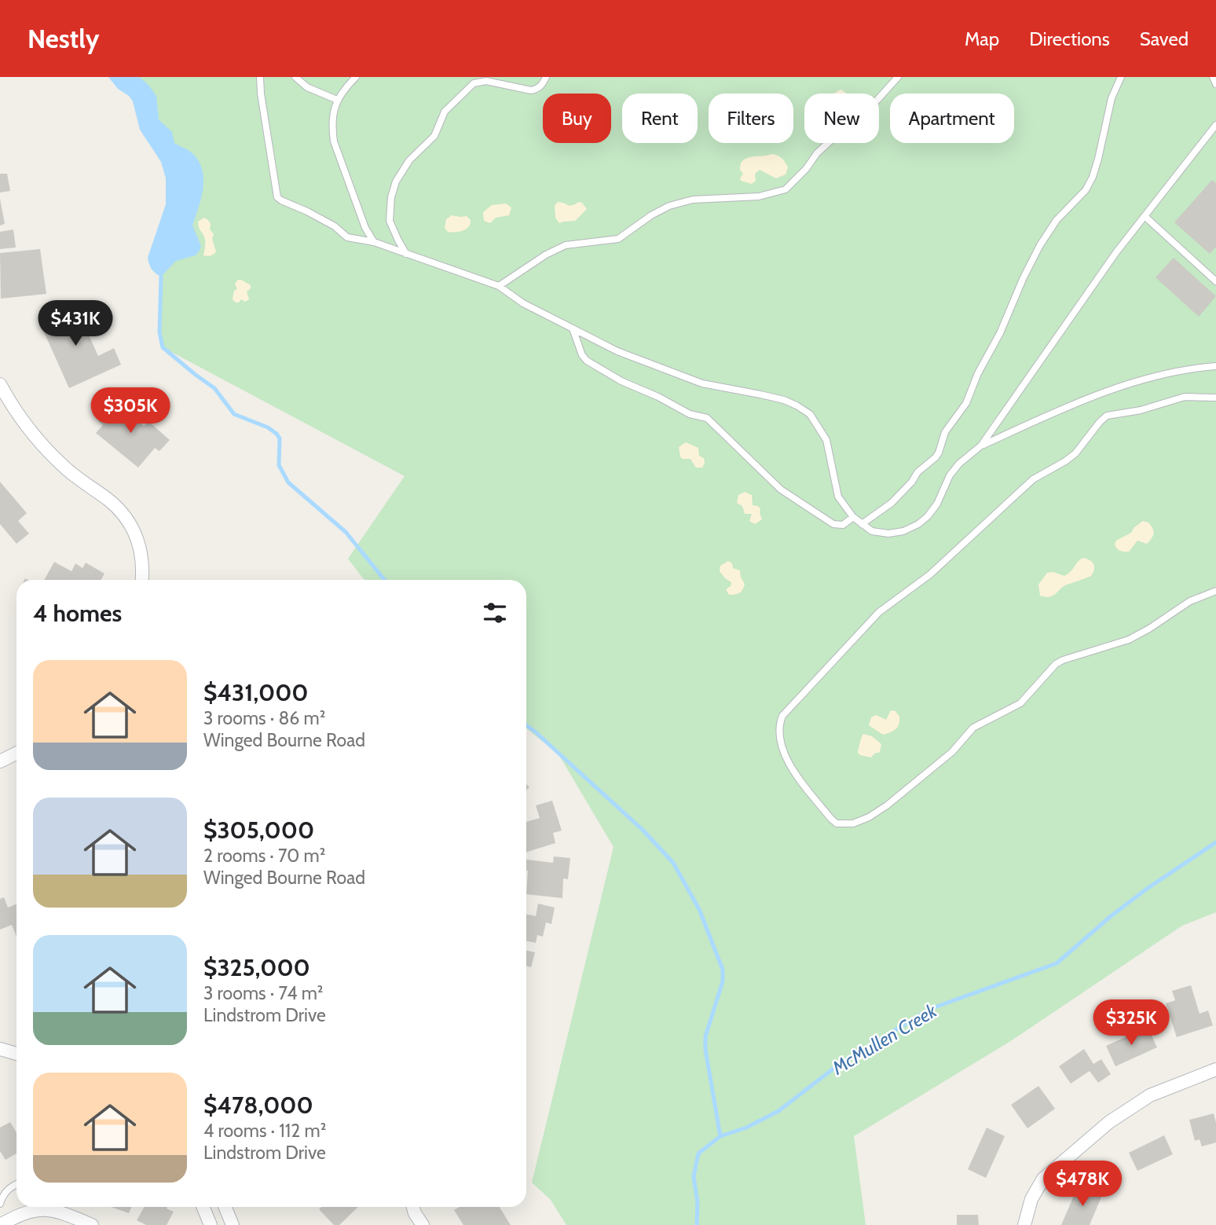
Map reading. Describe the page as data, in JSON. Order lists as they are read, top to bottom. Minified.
{"water":["McMullen Creek"],"page":{"header":"Nestly","nav":["Map","Directions","Saved"],"chip":["Buy","Rent","Filters","New","Apartment"],"price":["$431K","$305K","$325K","$478K"],"heading":"4 homes","list":[{"name":"$431,000","note":"3 rooms · 86 m² · Winged Bourne Road"},{"name":"$305,000","note":"2 rooms · 70 m² · Winged Bourne Road"},{"name":"$325,000","note":"3 rooms · 74 m² · Lindstrom Drive"},{"name":"$478,000","note":"4 rooms · 112 m² · Lindstrom Drive"}]}}
